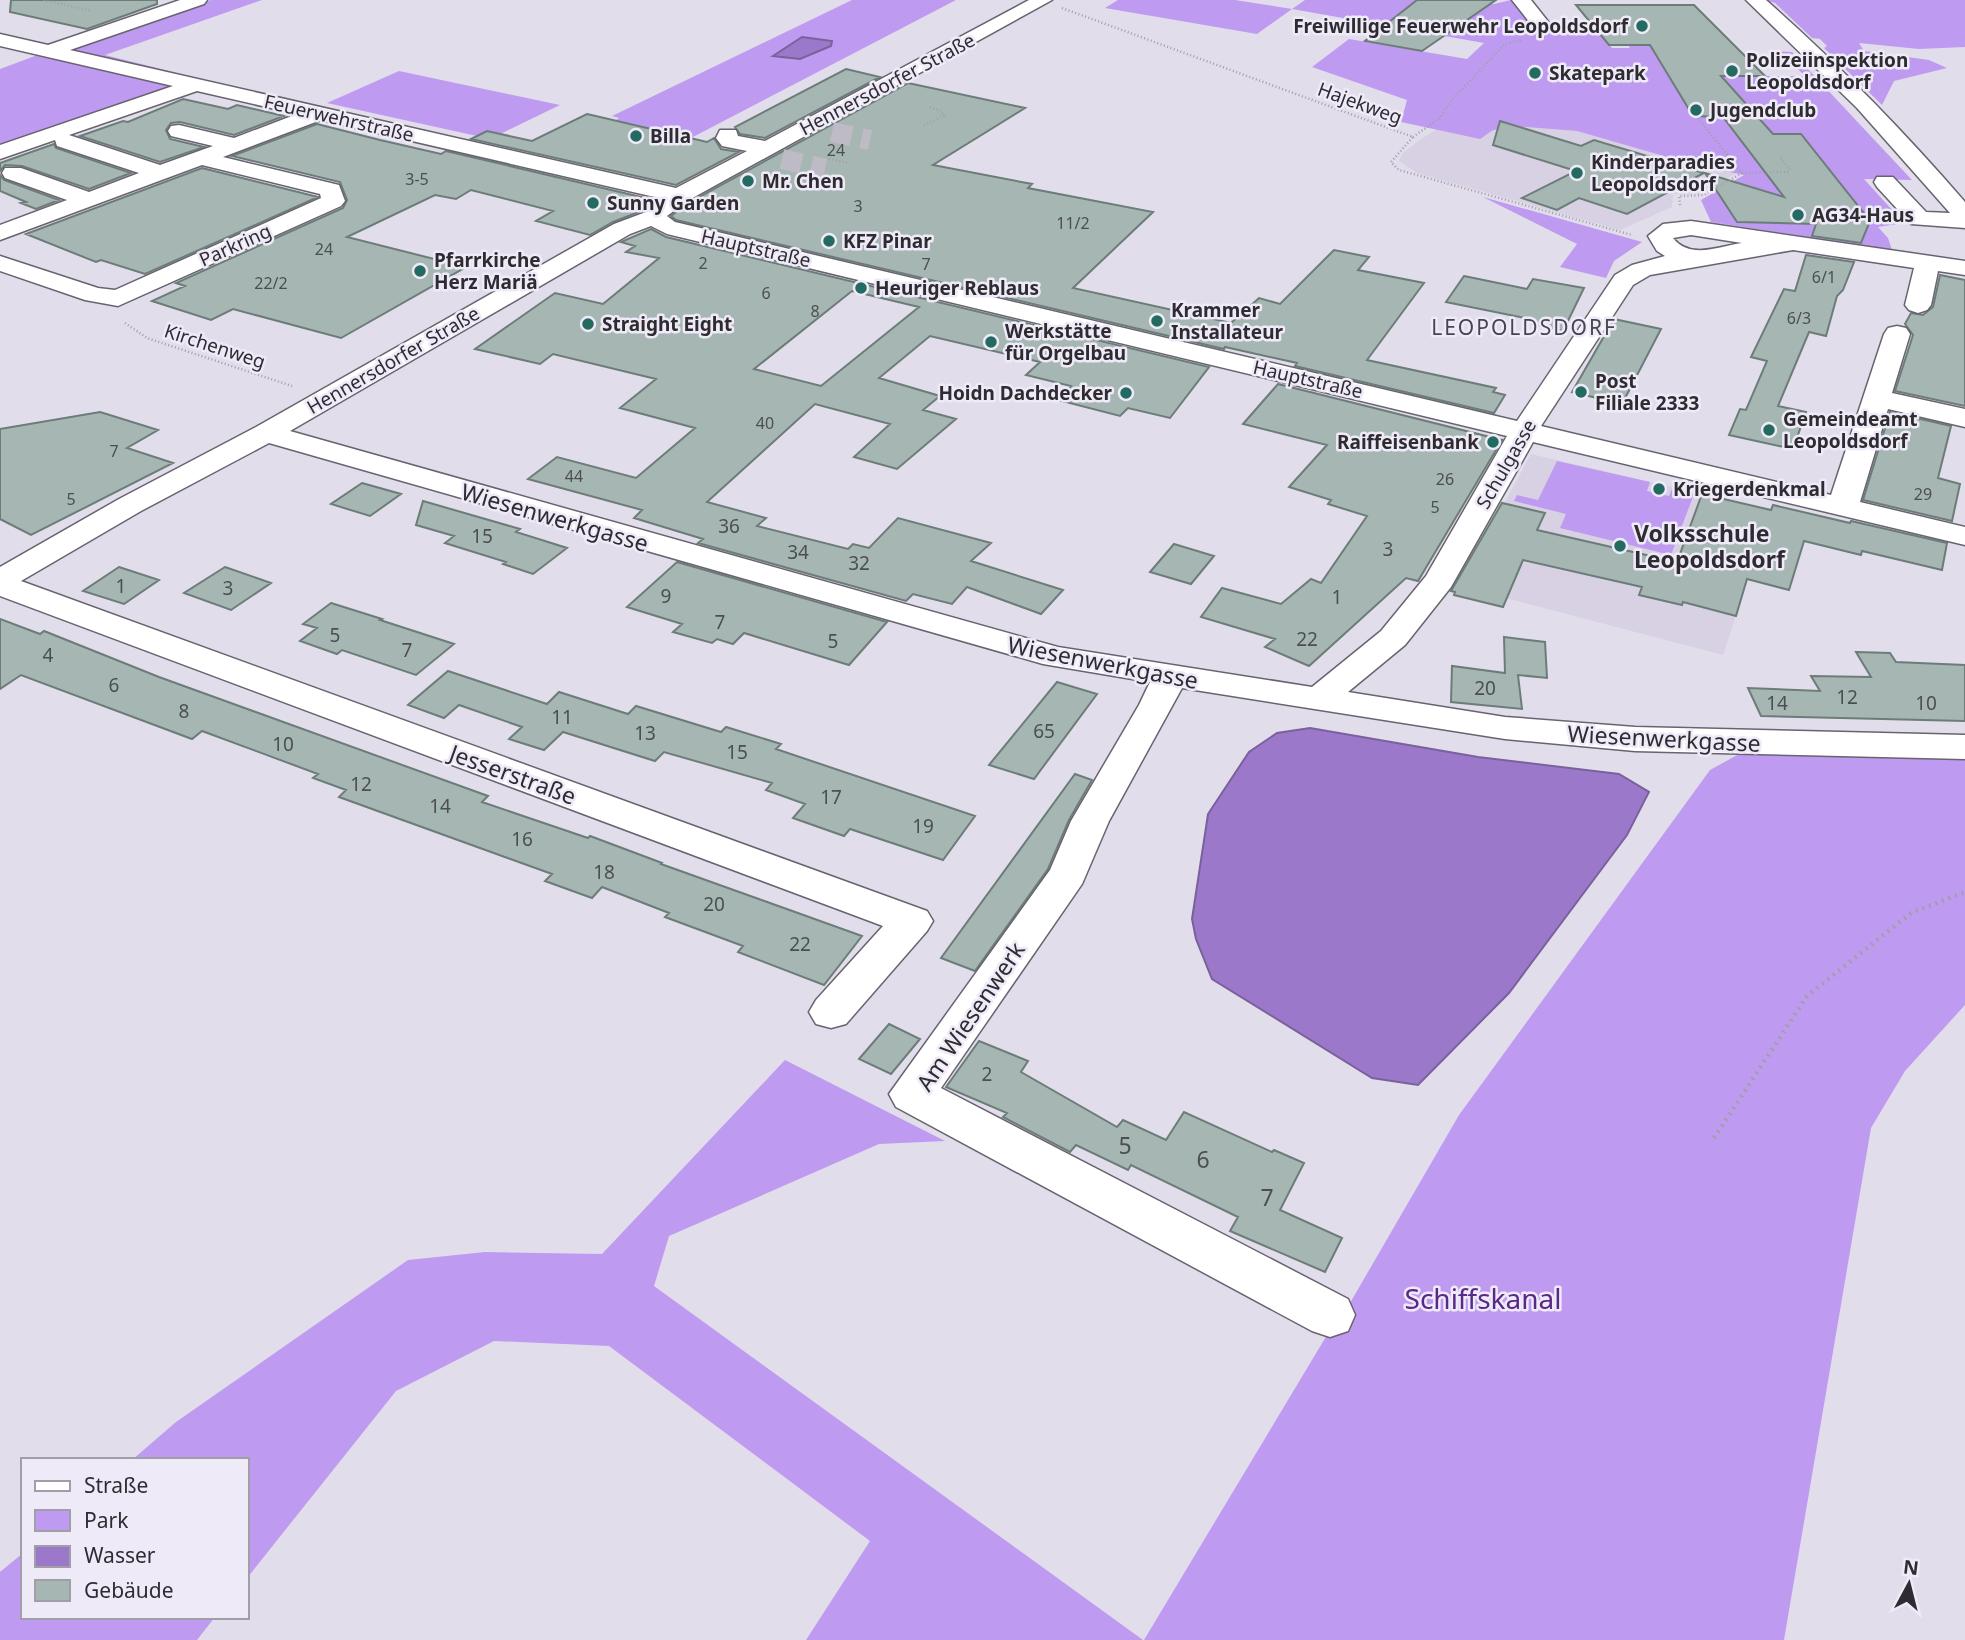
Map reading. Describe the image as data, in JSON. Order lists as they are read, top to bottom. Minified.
{"streets":{"street":["Hennersdorfer Straße","Feuerwehrstraße","Parkring","Hauptstraße","Schulgasse","Wiesenwerkgasse","Jesserstraße","Am Wiesenwerk"],"path":["Hajekweg","Kirchenweg"]},"crossings":[["Hennersdorfer Straße","Hajekweg"],["Hennersdorfer Straße","Feuerwehrstraße"],["Hennersdorfer Straße","Hauptstraße"],["Hennersdorfer Straße","Kirchenweg"],["Hennersdorfer Straße","Wiesenwerkgasse"],["Hennersdorfer Straße","Jesserstraße"],["Hajekweg","Schulgasse"],["Parkring","Kirchenweg"],["Hauptstraße","Schulgasse"],["Schulgasse","Wiesenwerkgasse"],["Wiesenwerkgasse","Am Wiesenwerk"]],"districts":["LEOPOLDSDORF"],"parks":["Schiffskanal"],"places":["Freiwillige Feuerwehr Leopoldsdorf","Polizeiinspektion Leopoldsdorf","Skatepark","Jugendclub","Billa","Kinderparadies Leopoldsdorf","Mr. Chen","Sunny Garden","AG34-Haus","KFZ Pinar","Pfarrkirche Herz Mariä","Heuriger Reblaus","Krammer Installateur","Straight Eight","Werkstätte für Orgelbau","Post Filiale 2333","Hoidn Dachdecker","Gemeindeamt Leopoldsdorf","Raiffeisenbank","Kriegerdenkmal","Volksschule Leopoldsdorf"],"house_numbers":["24","3-5","3","11/2","24","2","7","6/1","22/2","6","8","6/3","40","7","44","26","29","5","5","36","15","3","34","32","1","3","9","1","7","5","22","5","7","4","6","20","12","14","10","8","11","65","13","10","15","12","17","14","19","16","18","20","22","2","5","6","7"],"legend":["Straße","Park","Wasser","Gebäude"],"north":"top"}
